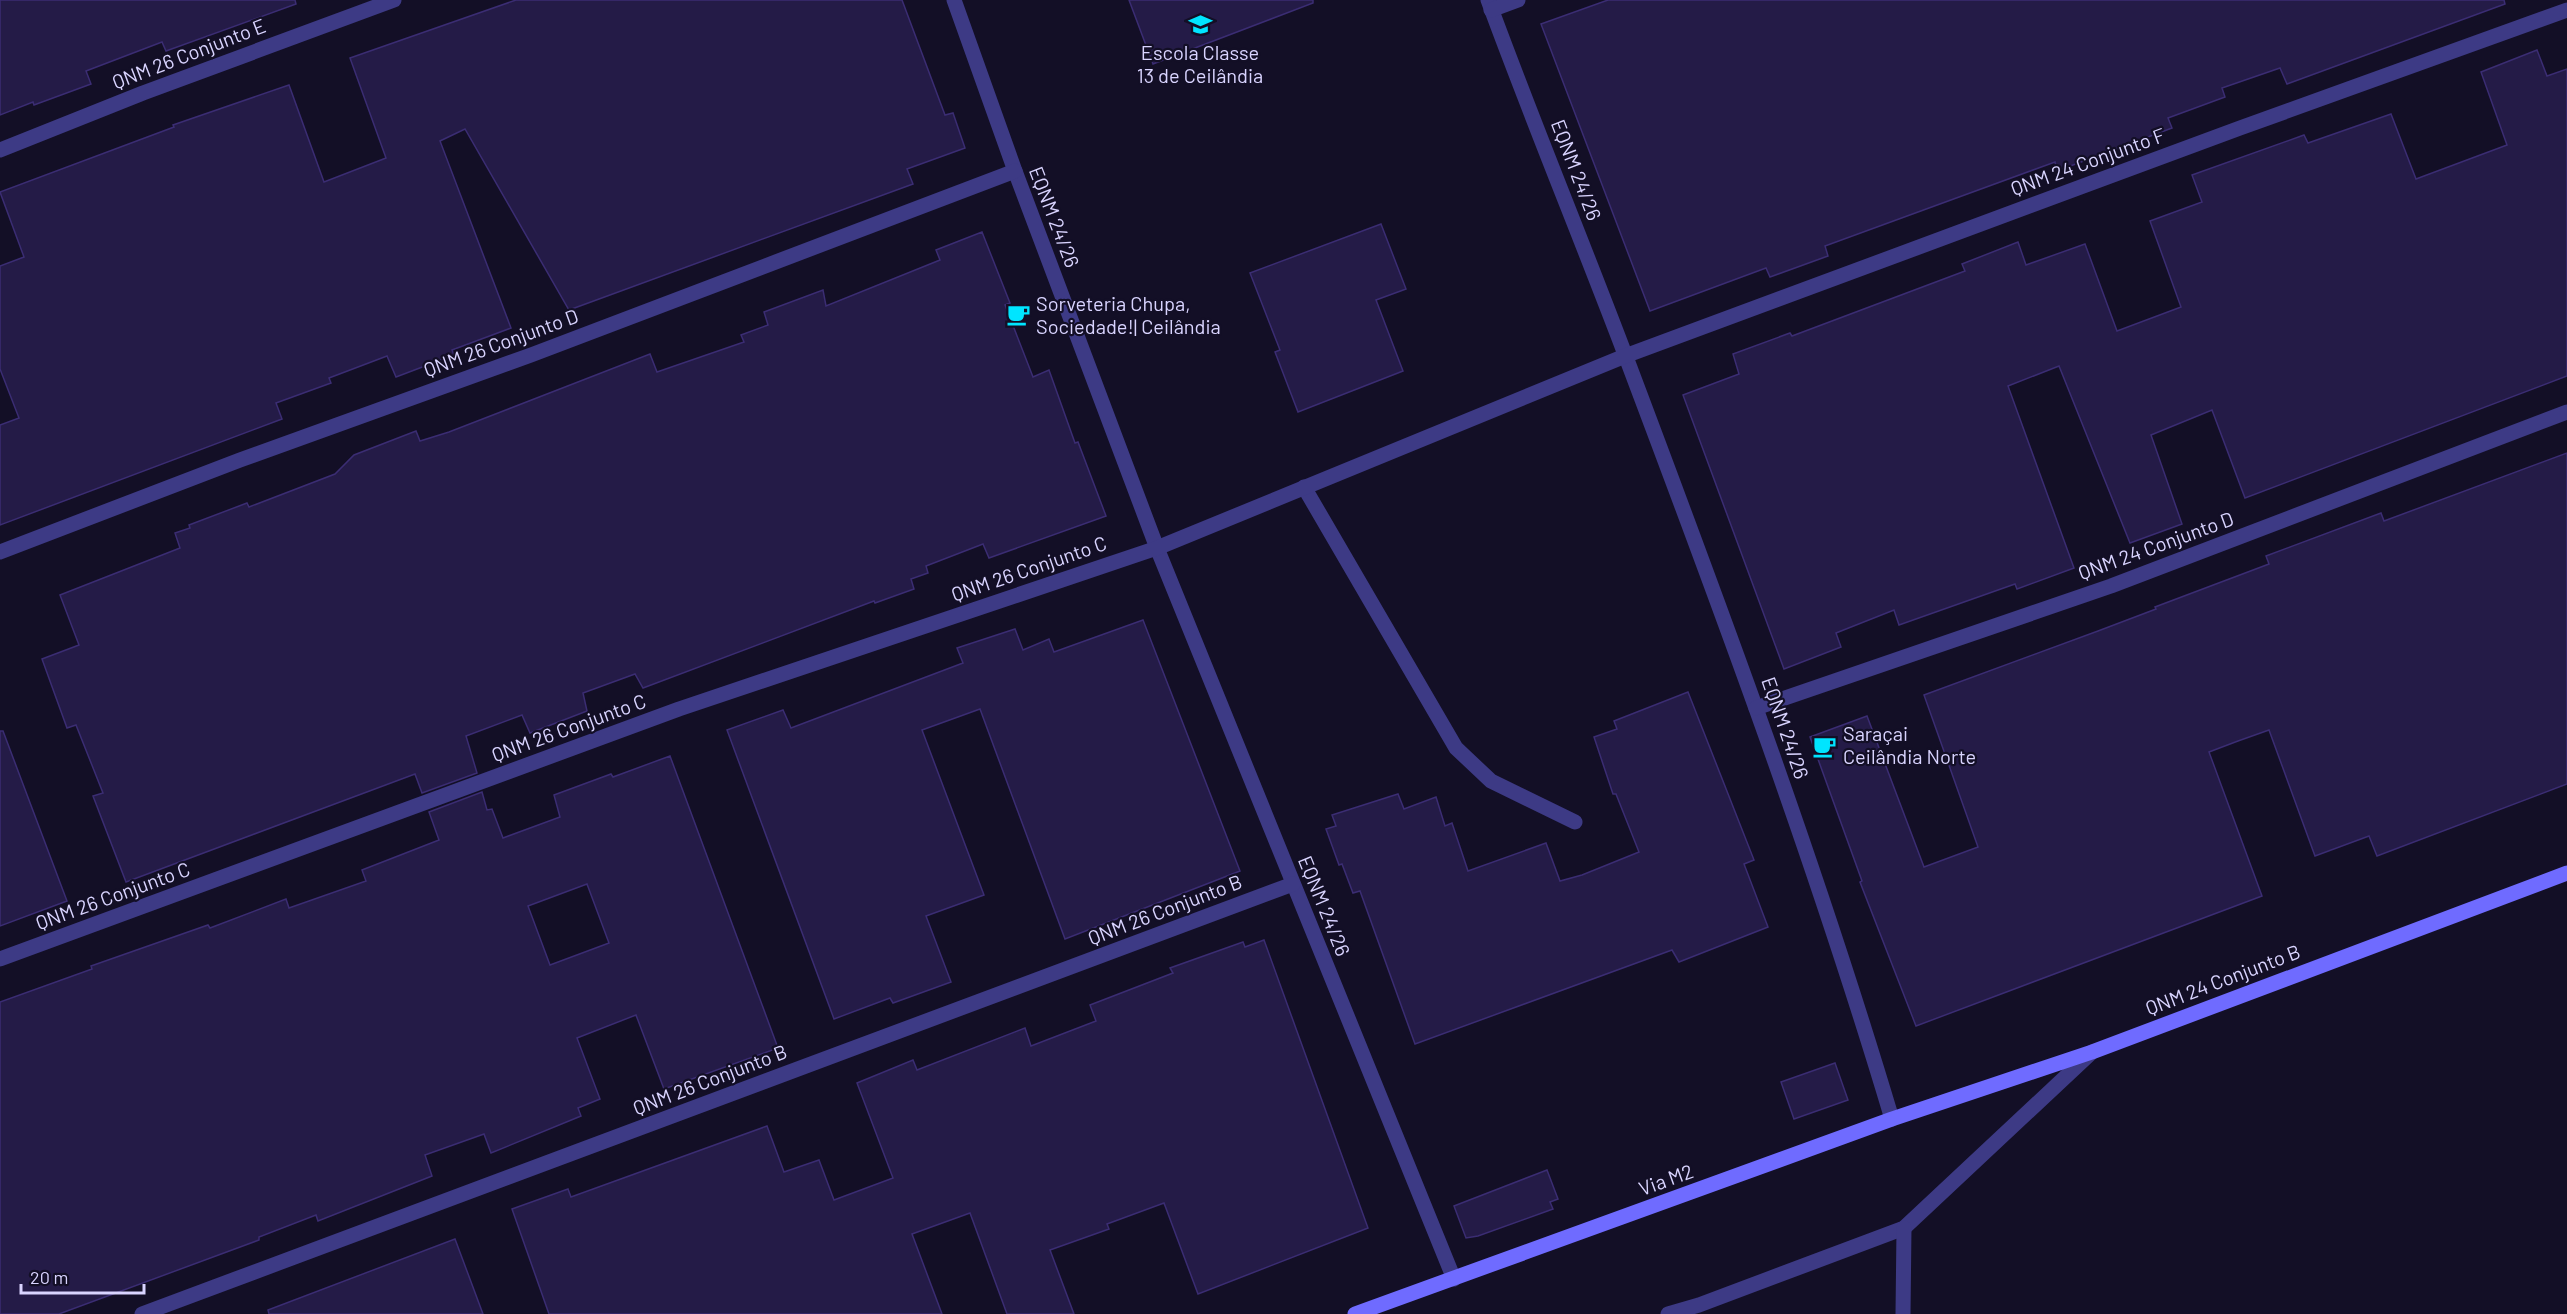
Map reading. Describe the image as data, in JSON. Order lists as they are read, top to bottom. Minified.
{"streets":{"main road":["QNM 24 Conjunto B","Via M2"],"street":["QNM 26 Conjunto E","QNM 24 Conjunto F","EQNM 24/26","QNM 26 Conjunto D","QNM 24 Conjunto D","QNM 26 Conjunto C","QNM 26 Conjunto B"]},"crossings":[["QNM 24 Conjunto F","EQNM 24/26"],["EQNM 24/26","QNM 26 Conjunto D"],["EQNM 24/26","QNM 24 Conjunto D"],["EQNM 24/26","QNM 26 Conjunto C"],["EQNM 24/26","QNM 26 Conjunto B"],["EQNM 24/26","QNM 24 Conjunto B"],["EQNM 24/26","Via M2"],["QNM 24 Conjunto B","Via M2"]],"places":{"school or university":["Escola Classe 13 de Ceilândia"],"cafe":["Sorveteria Chupa, Sociedade!| Ceilândia","Saraçai Ceilândia Norte"]},"scale_bar":"20 m"}
